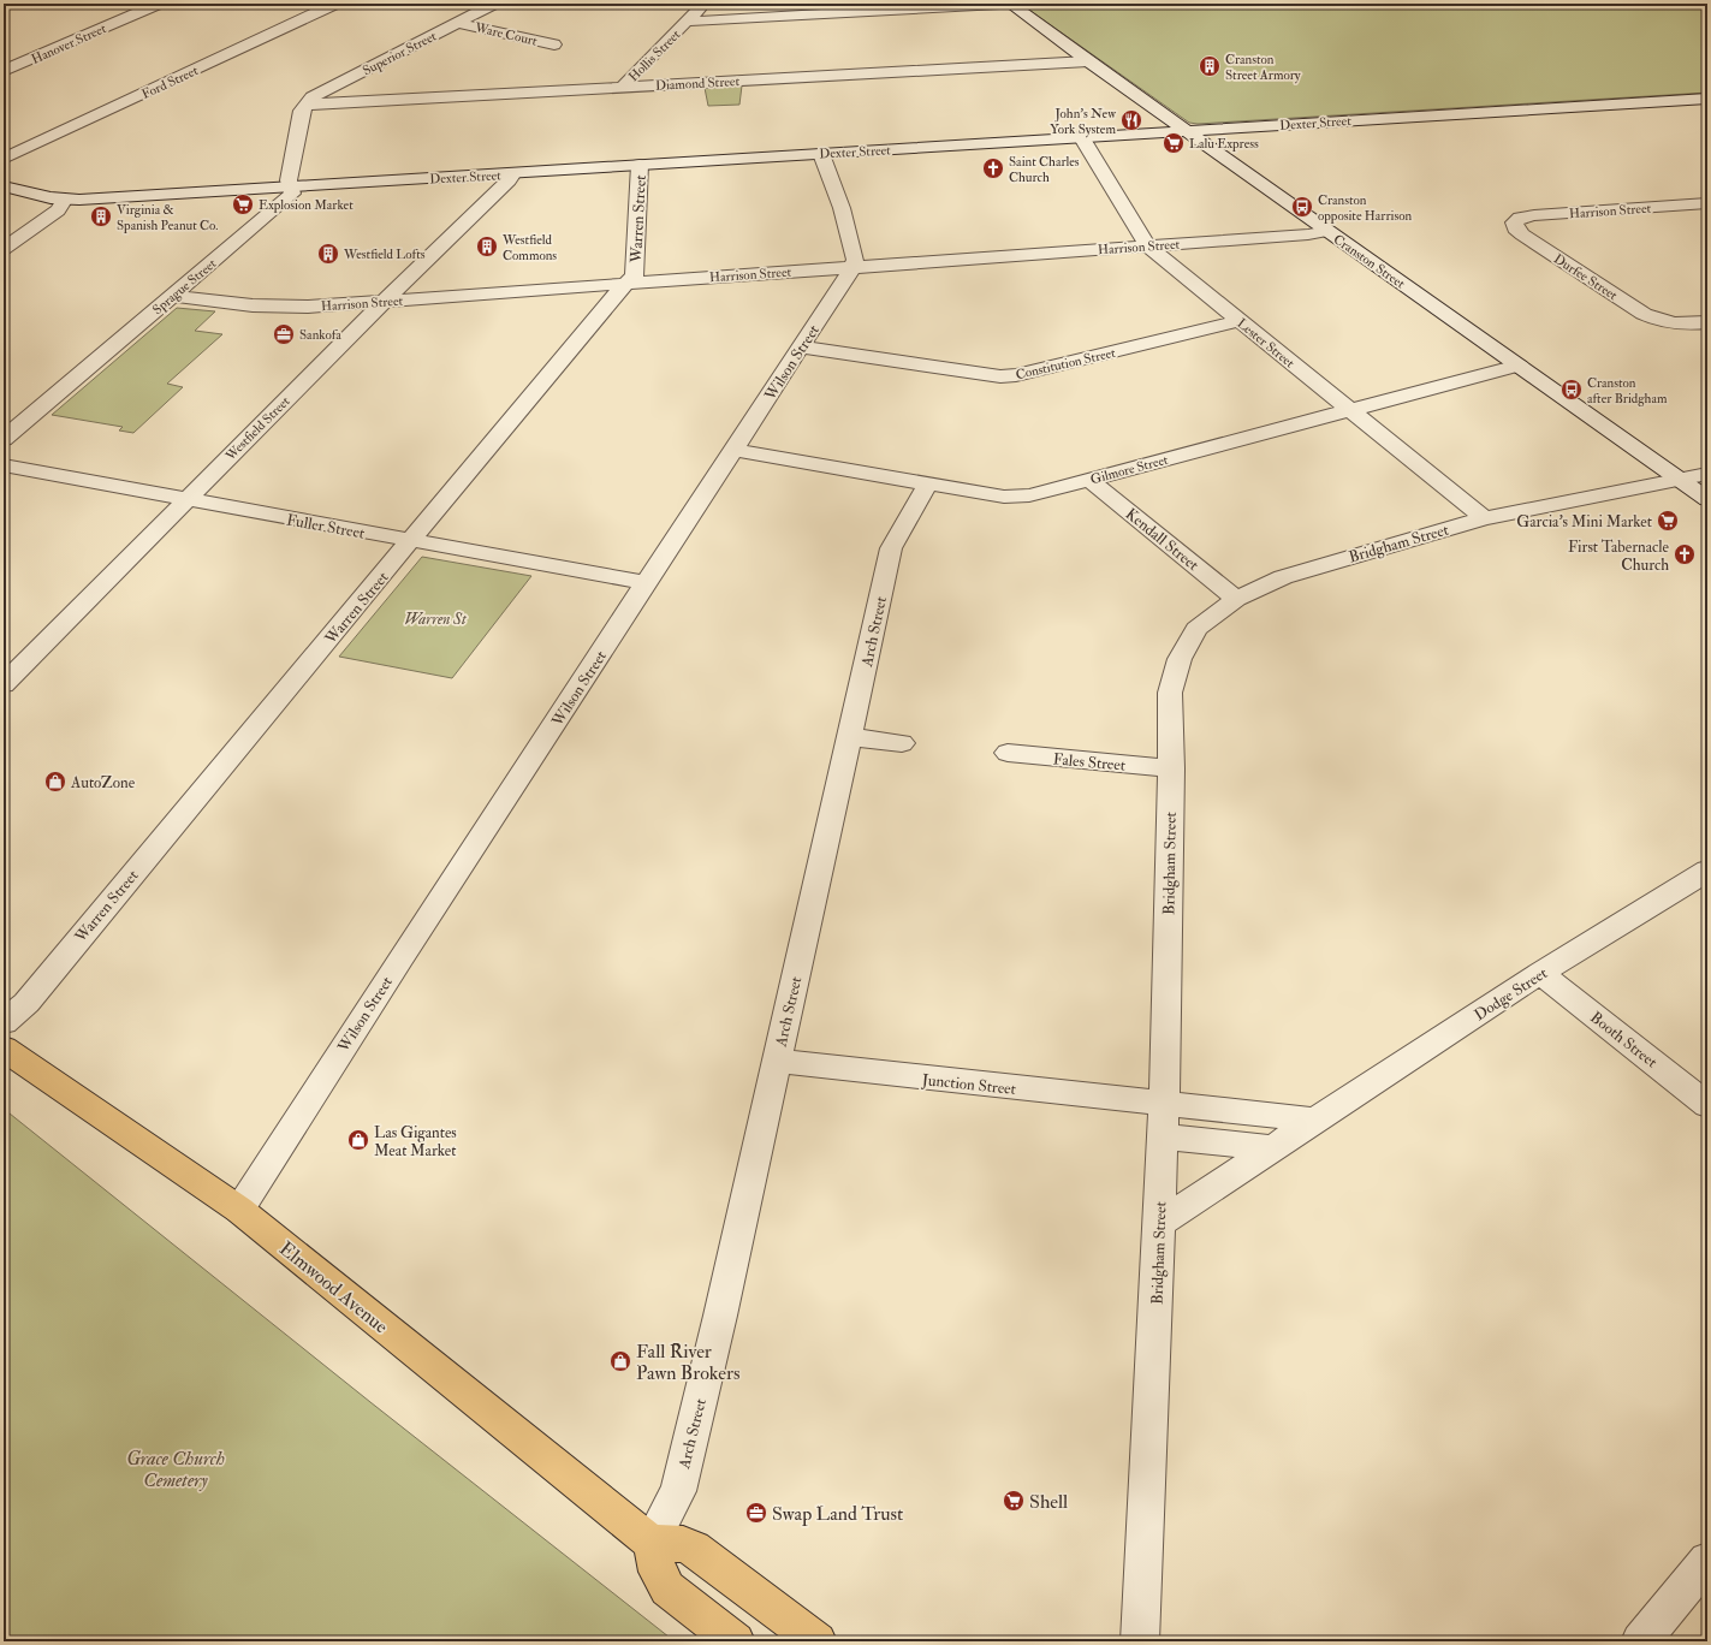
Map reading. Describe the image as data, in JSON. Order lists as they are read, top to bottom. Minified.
{"streets":{"main road":["Elmwood Avenue"],"street":["Ware Court","Hanover Street","Superior Street","Hollis Street","Ford Street","Diamond Street","Dexter Street","Harrison Street","Warren Street","Cranston Street","Durfee Street","Sprague Street","Lester Street","Wilson Street","Constitution Street","Westfield Street","Gilmore Street","Fuller Street","Kendall Street","Bridgham Street","Arch Street","Fales Street","Dodge Street","Booth Street","Junction Street"]},"crossings":[["Ware Court","Superior Street"],["Superior Street","Diamond Street"],["Hollis Street","Diamond Street"],["Diamond Street","Cranston Street"],["Dexter Street","Warren Street"],["Dexter Street","Cranston Street"],["Dexter Street","Sprague Street"],["Dexter Street","Lester Street"],["Dexter Street","Westfield Street"],["Harrison Street","Warren Street"],["Harrison Street","Cranston Street"],["Harrison Street","Durfee Street"],["Harrison Street","Sprague Street"],["Harrison Street","Lester Street"],["Harrison Street","Wilson Street"],["Harrison Street","Westfield Street"],["Warren Street","Fuller Street"],["Cranston Street","Gilmore Street"],["Cranston Street","Bridgham Street"],["Lester Street","Constitution Street"],["Lester Street","Gilmore Street"],["Lester Street","Bridgham Street"],["Wilson Street","Constitution Street"],["Wilson Street","Gilmore Street"],["Wilson Street","Fuller Street"],["Wilson Street","Elmwood Avenue"],["Westfield Street","Fuller Street"],["Gilmore Street","Kendall Street"],["Gilmore Street","Arch Street"],["Kendall Street","Bridgham Street"],["Bridgham Street","Fales Street"],["Bridgham Street","Dodge Street"],["Bridgham Street","Junction Street"],["Arch Street","Junction Street"],["Arch Street","Elmwood Avenue"],["Dodge Street","Booth Street"]],"parks":["Warren St","Grace Church Cemetery"],"places":{"building":["Cranston Street Armory","Virginia & Spanish Peanut Co.","Westfield Commons","Westfield Lofts"],"restaurant":["John's New York System"],"supermarket":["Lalu Express","Explosion Market","Garcia's Mini Market","Shell"],"church":["Saint Charles Church","First Tabernacle Church"],"bus stop":["Cranston opposite Harrison","Cranston after Bridgham"],"office":["Sankofa","Swap Land Trust"],"shop":["AutoZone","Las Gigantes Meat Market","Fall River Pawn Brokers"]}}
